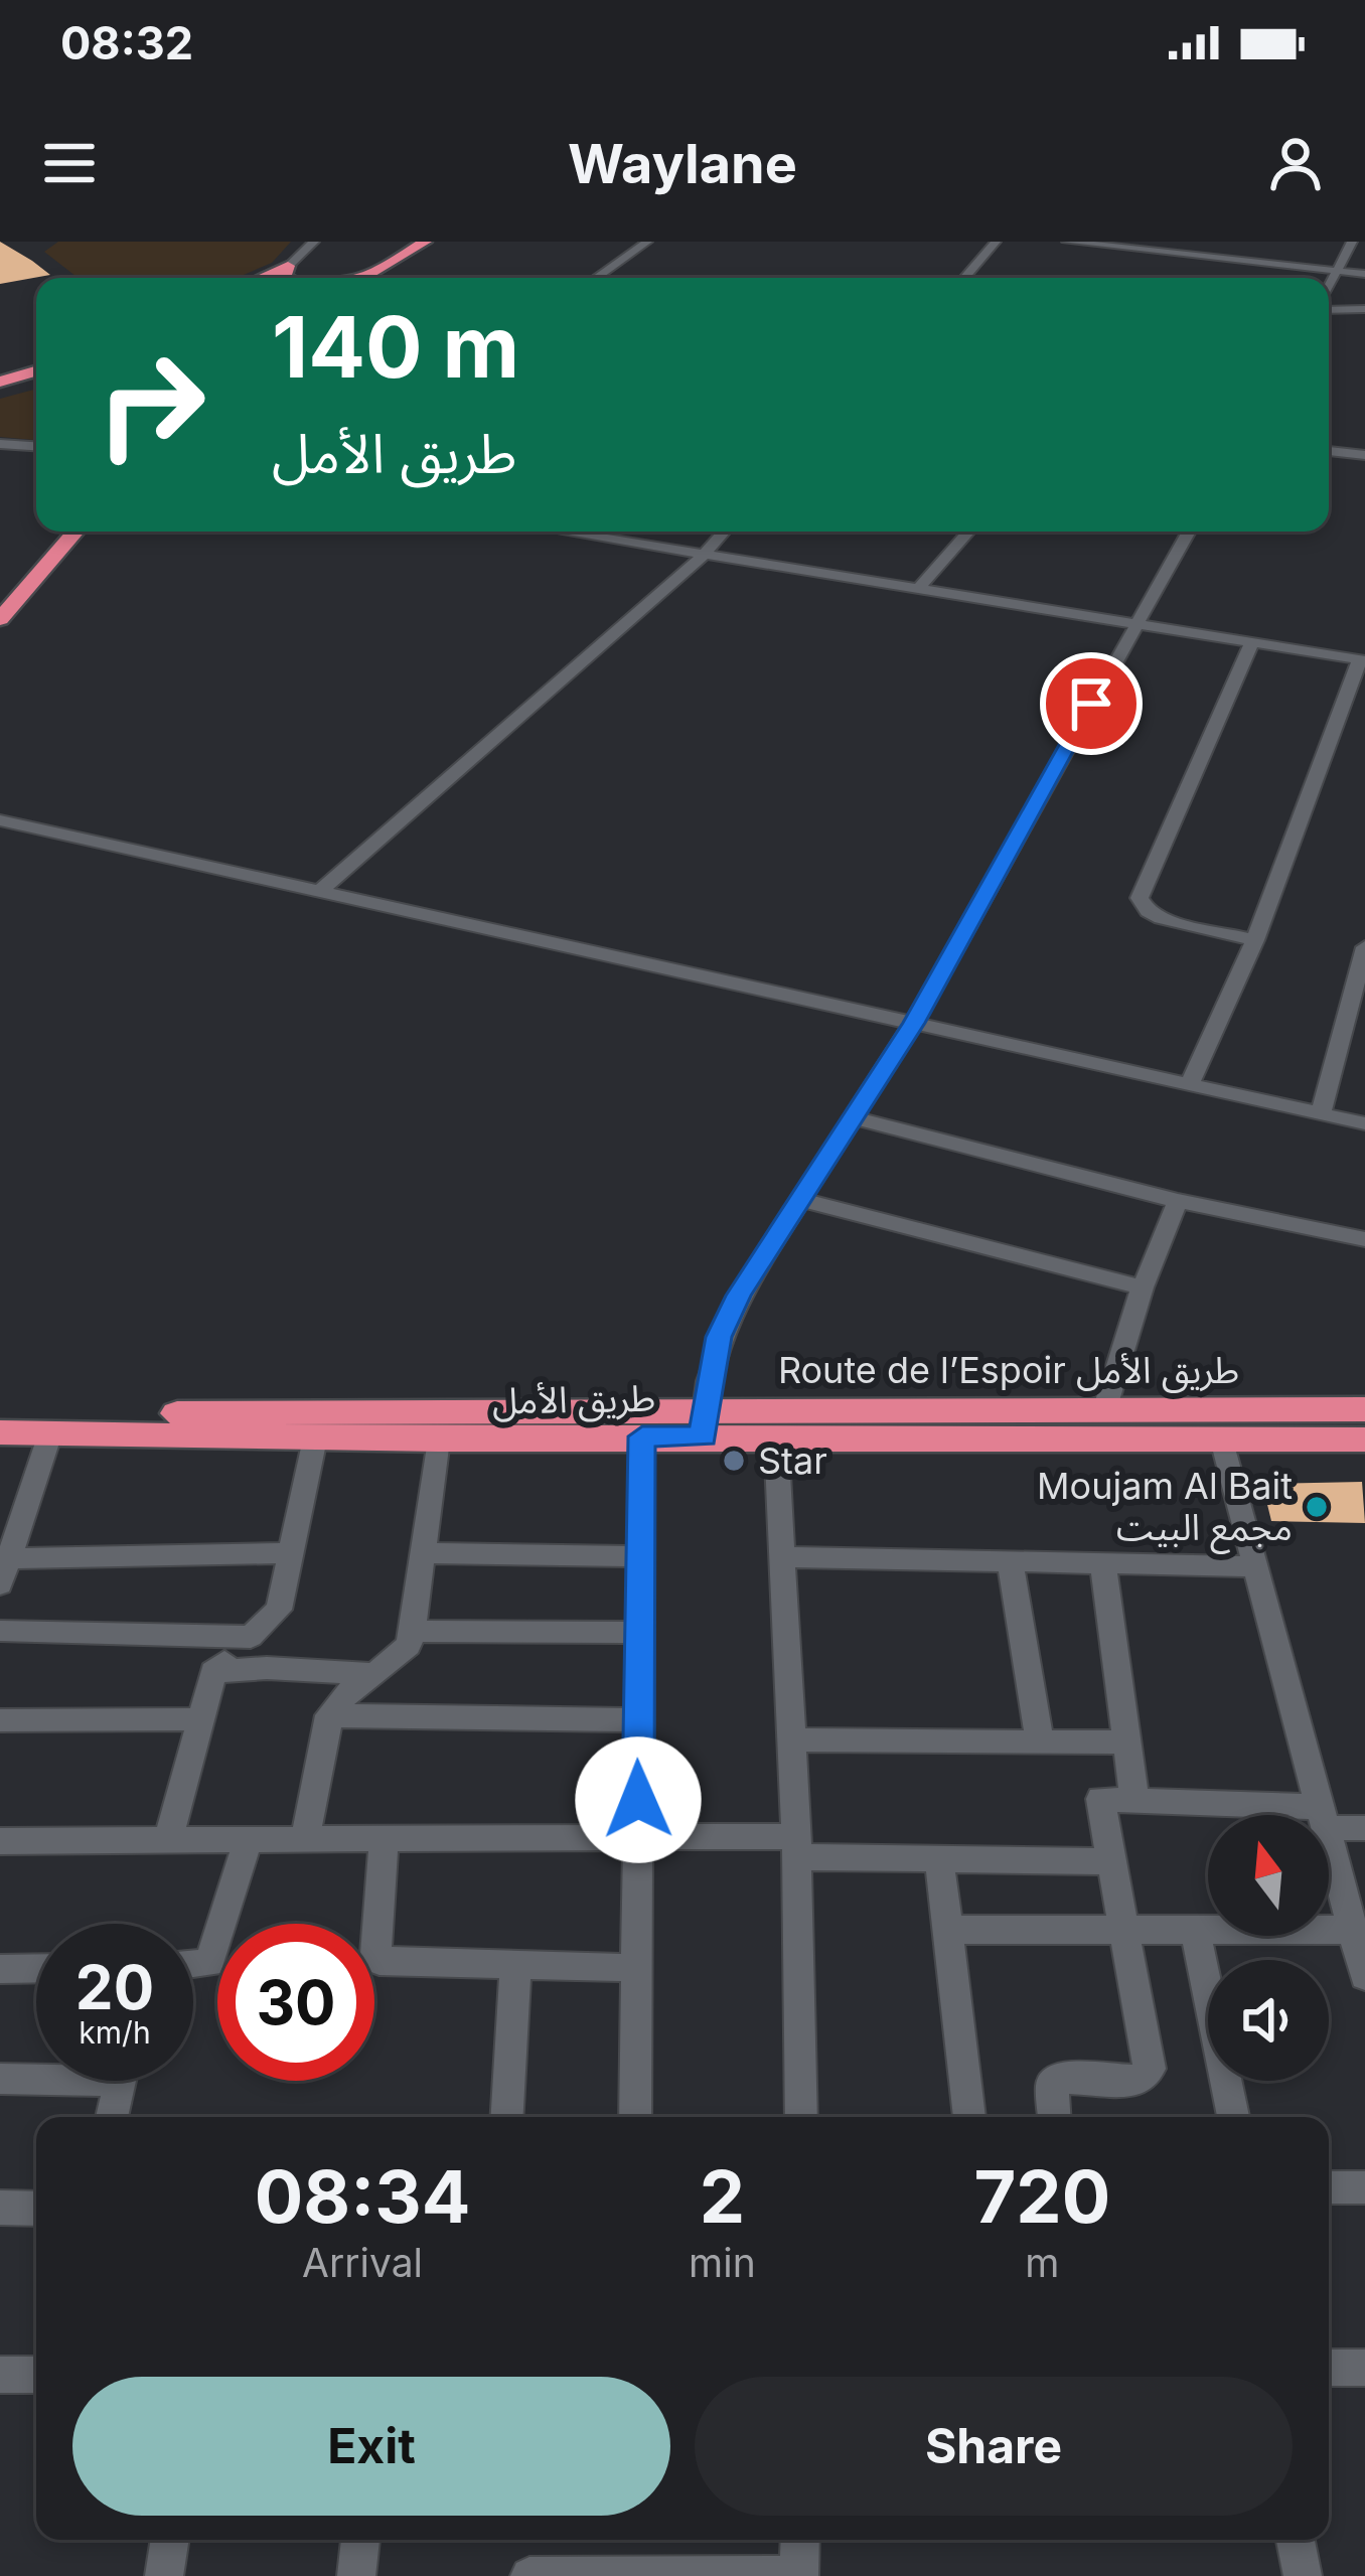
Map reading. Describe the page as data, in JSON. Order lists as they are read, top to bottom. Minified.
{"streets":{"highway":["Route de l’Espoir طريق الأمل","طريق الأمل"]},"crossings":[["Route de l’Espoir طريق الأمل","طريق الأمل"]],"places":["Star","Moujam Al Bait مجمع البيت"],"north":"top","page":{"status":"08:32","header":"Waylane","turn":["140 m","طريق الأمل"],"speed":"20 km/h","limit":"30","eta":["08:34","Arrival","2","min","720","m"],"buttons":["Exit","Share"]}}
